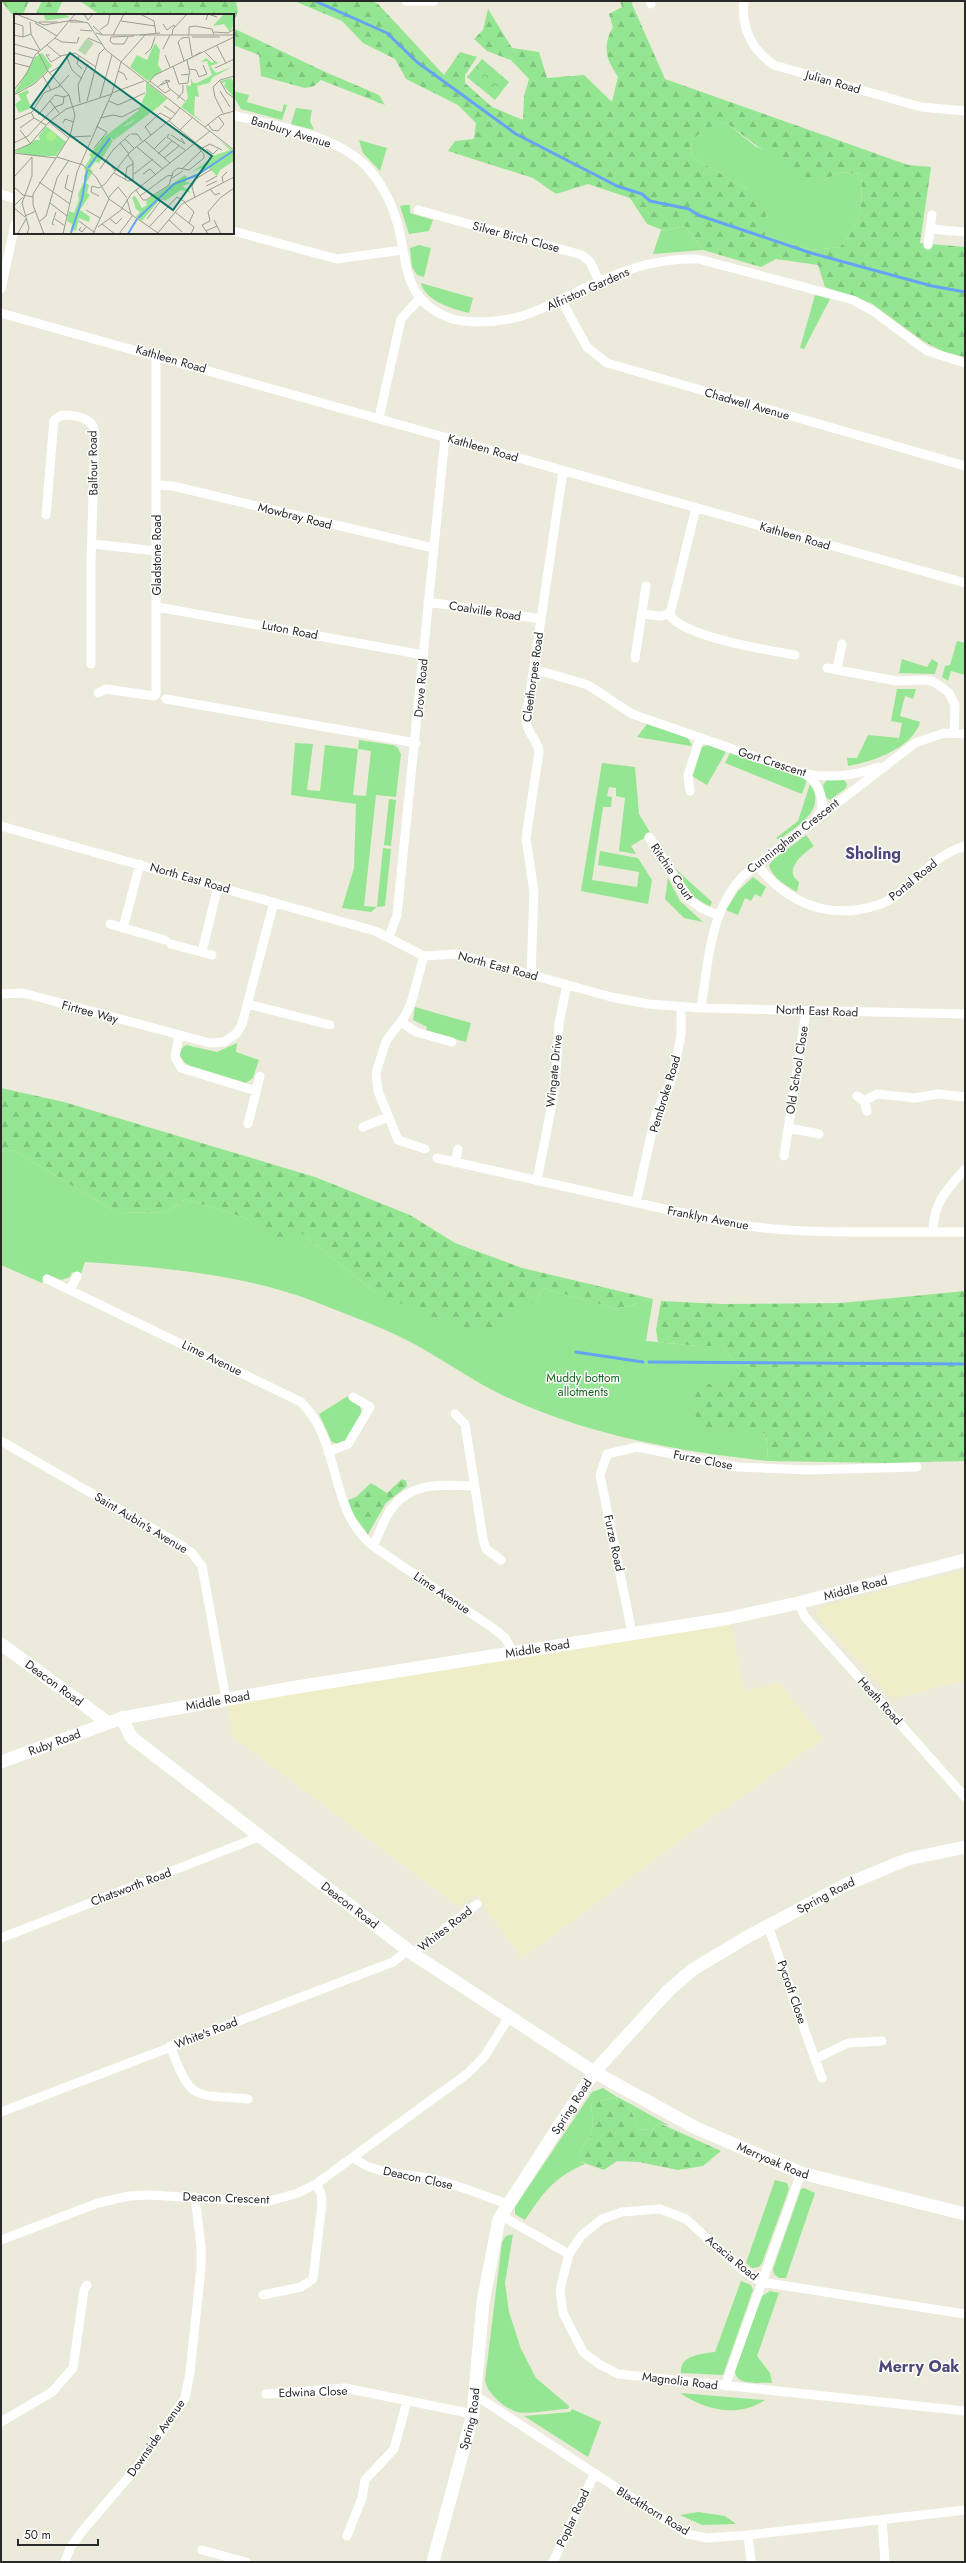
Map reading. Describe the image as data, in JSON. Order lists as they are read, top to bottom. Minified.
{"streets":{"street":["Julian Road","Banbury Avenue","Silver Birch Close","Alfriston Gardens","Kathleen Road","Chadwell Avenue","Balfour Road","Mowbray Road","Gladstone Road","Coalville Road","Luton Road","Cleethorpes Road","Drove Road","Gort Crescent","Cunningham Crescent","Ritchie Court","North East Road","Portal Road","Firtree Way","Old School Close","Wingate Drive","Pembroke Road","Franklyn Avenue","Lime Avenue","Furze Close","Saint Aubin's Avenue","Furze Road","Middle Road","Deacon Road","Heath Road","Ruby Road","Chatsworth Road","Spring Road","Whites Road","Pycroft Close","White's Road","Merryoak Road","Deacon Close","Deacon Crescent","Acacia Road","Magnolia Road","Edwina Close","Downside Avenue","Blackthorn Road","Poplar Road"]},"crossings":[["Banbury Avenue","Alfriston Gardens"],["Silver Birch Close","Alfriston Gardens"],["Alfriston Gardens","Chadwell Avenue"],["Kathleen Road","Gladstone Road"],["Kathleen Road","Cleethorpes Road"],["Kathleen Road","Drove Road"],["Mowbray Road","Gladstone Road"],["Mowbray Road","Drove Road"],["Gladstone Road","Luton Road"],["Coalville Road","Cleethorpes Road"],["Coalville Road","Drove Road"],["Luton Road","Drove Road"],["Cleethorpes Road","Gort Crescent"],["Cleethorpes Road","North East Road"],["Drove Road","North East Road"],["Gort Crescent","Cunningham Crescent"],["Cunningham Crescent","Ritchie Court"],["Cunningham Crescent","North East Road"],["Cunningham Crescent","Portal Road"],["North East Road","Firtree Way"],["North East Road","Old School Close"],["North East Road","Wingate Drive"],["North East Road","Pembroke Road"],["Wingate Drive","Franklyn Avenue"],["Pembroke Road","Franklyn Avenue"],["Lime Avenue","Middle Road"],["Furze Close","Furze Road"],["Saint Aubin's Avenue","Middle Road"],["Furze Road","Middle Road"],["Middle Road","Deacon Road"],["Middle Road","Heath Road"],["Middle Road","Ruby Road"],["Deacon Road","Ruby Road"],["Deacon Road","Chatsworth Road"],["Deacon Road","Spring Road"],["Deacon Road","Whites Road"],["Deacon Road","White's Road"],["Deacon Road","Merryoak Road"],["Deacon Road","Deacon Crescent"],["Spring Road","Pycroft Close"],["Spring Road","Merryoak Road"],["Spring Road","Deacon Close"],["Spring Road","Edwina Close"],["Spring Road","Blackthorn Road"],["Whites Road","White's Road"],["Deacon Close","Deacon Crescent"],["Deacon Crescent","Downside Avenue"],["Acacia Road","Magnolia Road"],["Blackthorn Road","Poplar Road"]],"districts":["Sholing","Merry Oak"],"parks":["Muddy bottom allotments"],"scale_bar":"50 m"}
